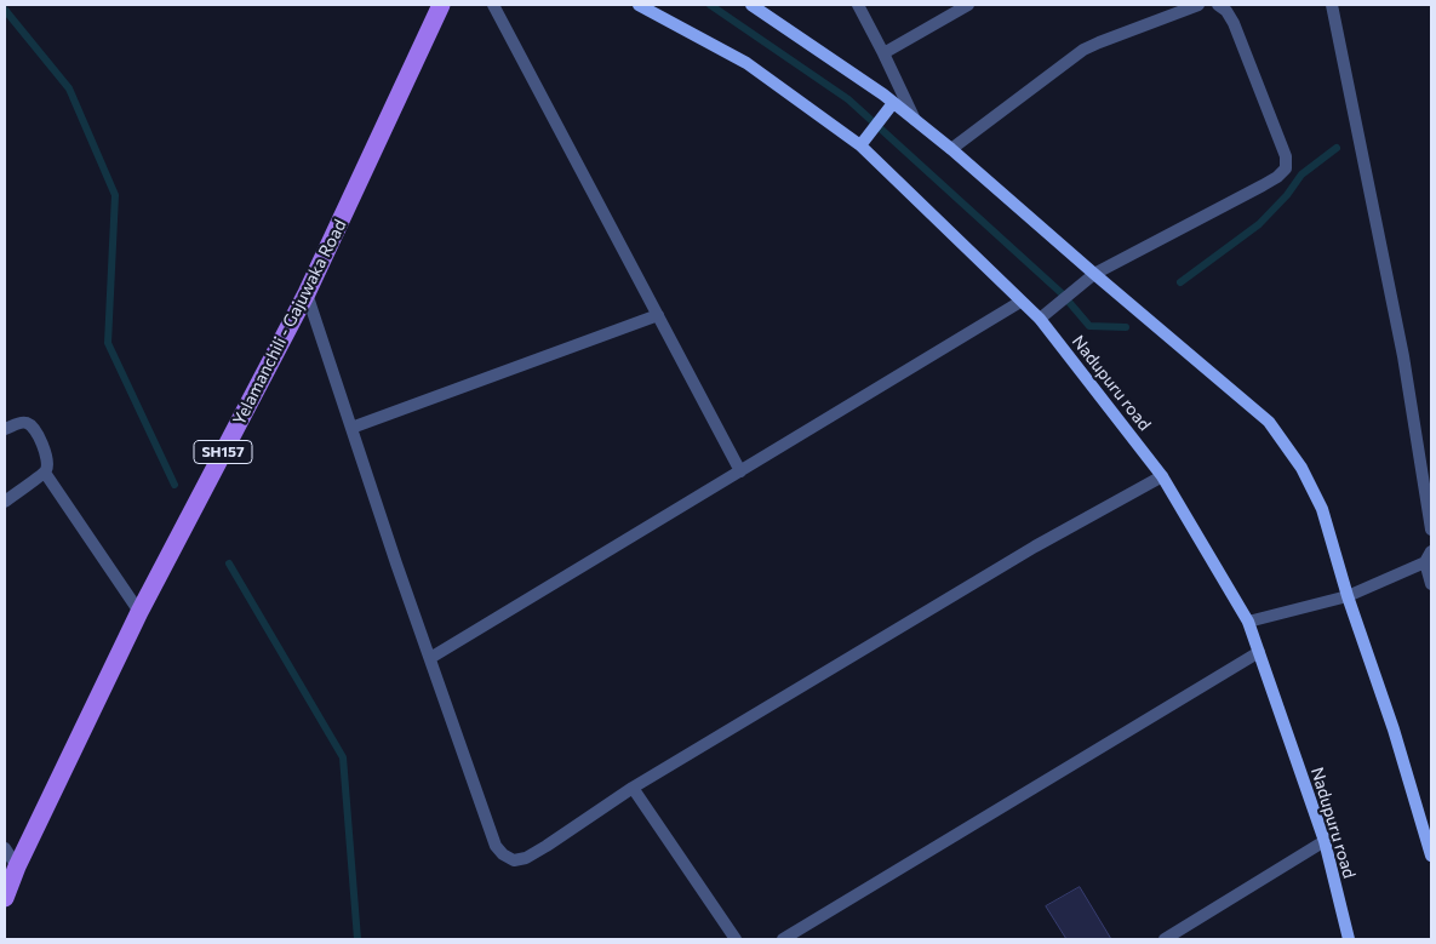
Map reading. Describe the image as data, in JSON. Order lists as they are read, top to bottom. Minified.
{"streets":{"main road":["Yelamanchili - Gajuwaka Road","SH157"],"street":["Nadupuru road"]}}
